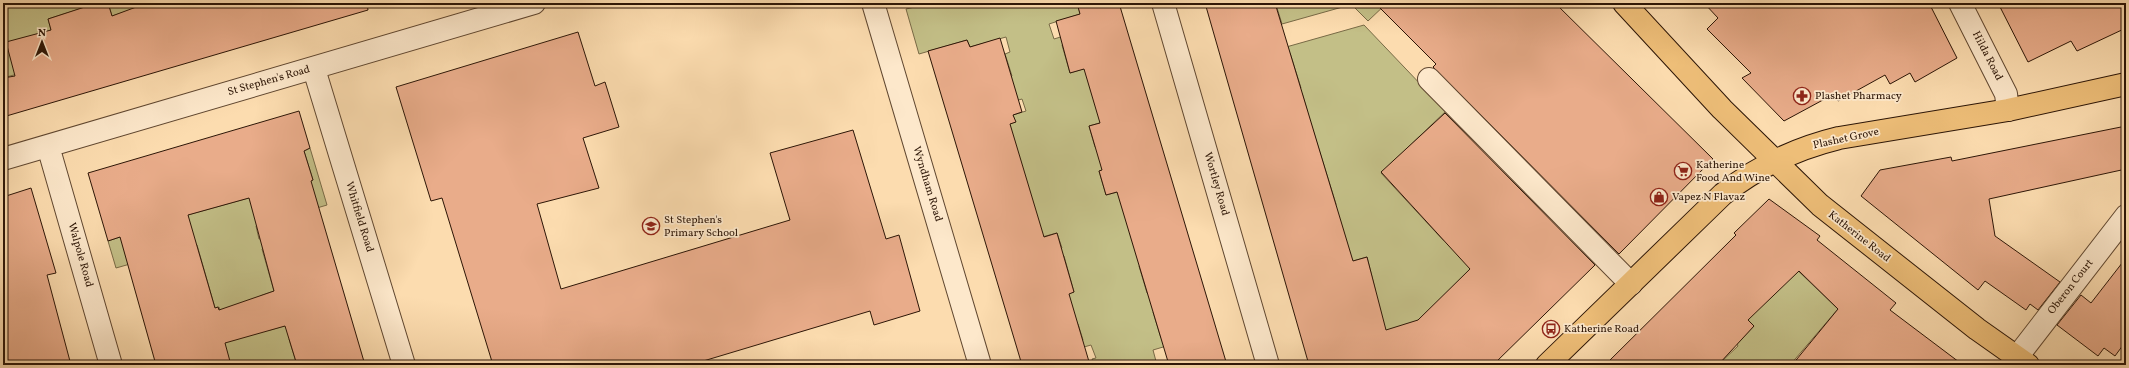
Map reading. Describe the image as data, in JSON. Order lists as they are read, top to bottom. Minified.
{"streets":{"main road":["Plashet Grove","Katherine Road"],"street":["Hilda Road","St Stephen's Road","Wyndham Road","Wortley Road","Whitfield Road","Walpole Road","Oberon Court"]},"crossings":[["Hilda Road","Plashet Grove"],["St Stephen's Road","Whitfield Road"],["St Stephen's Road","Walpole Road"],["Plashet Grove","Katherine Road"],["Katherine Road","Oberon Court"]],"places":{"pharmacy":["Plashet Pharmacy"],"supermarket":["Katherine Food And Wine"],"shop":["Vapez N Flavaz"],"school or university":["St Stephen's Primary School"],"bus stop":["Katherine Road"]},"north":"top"}
